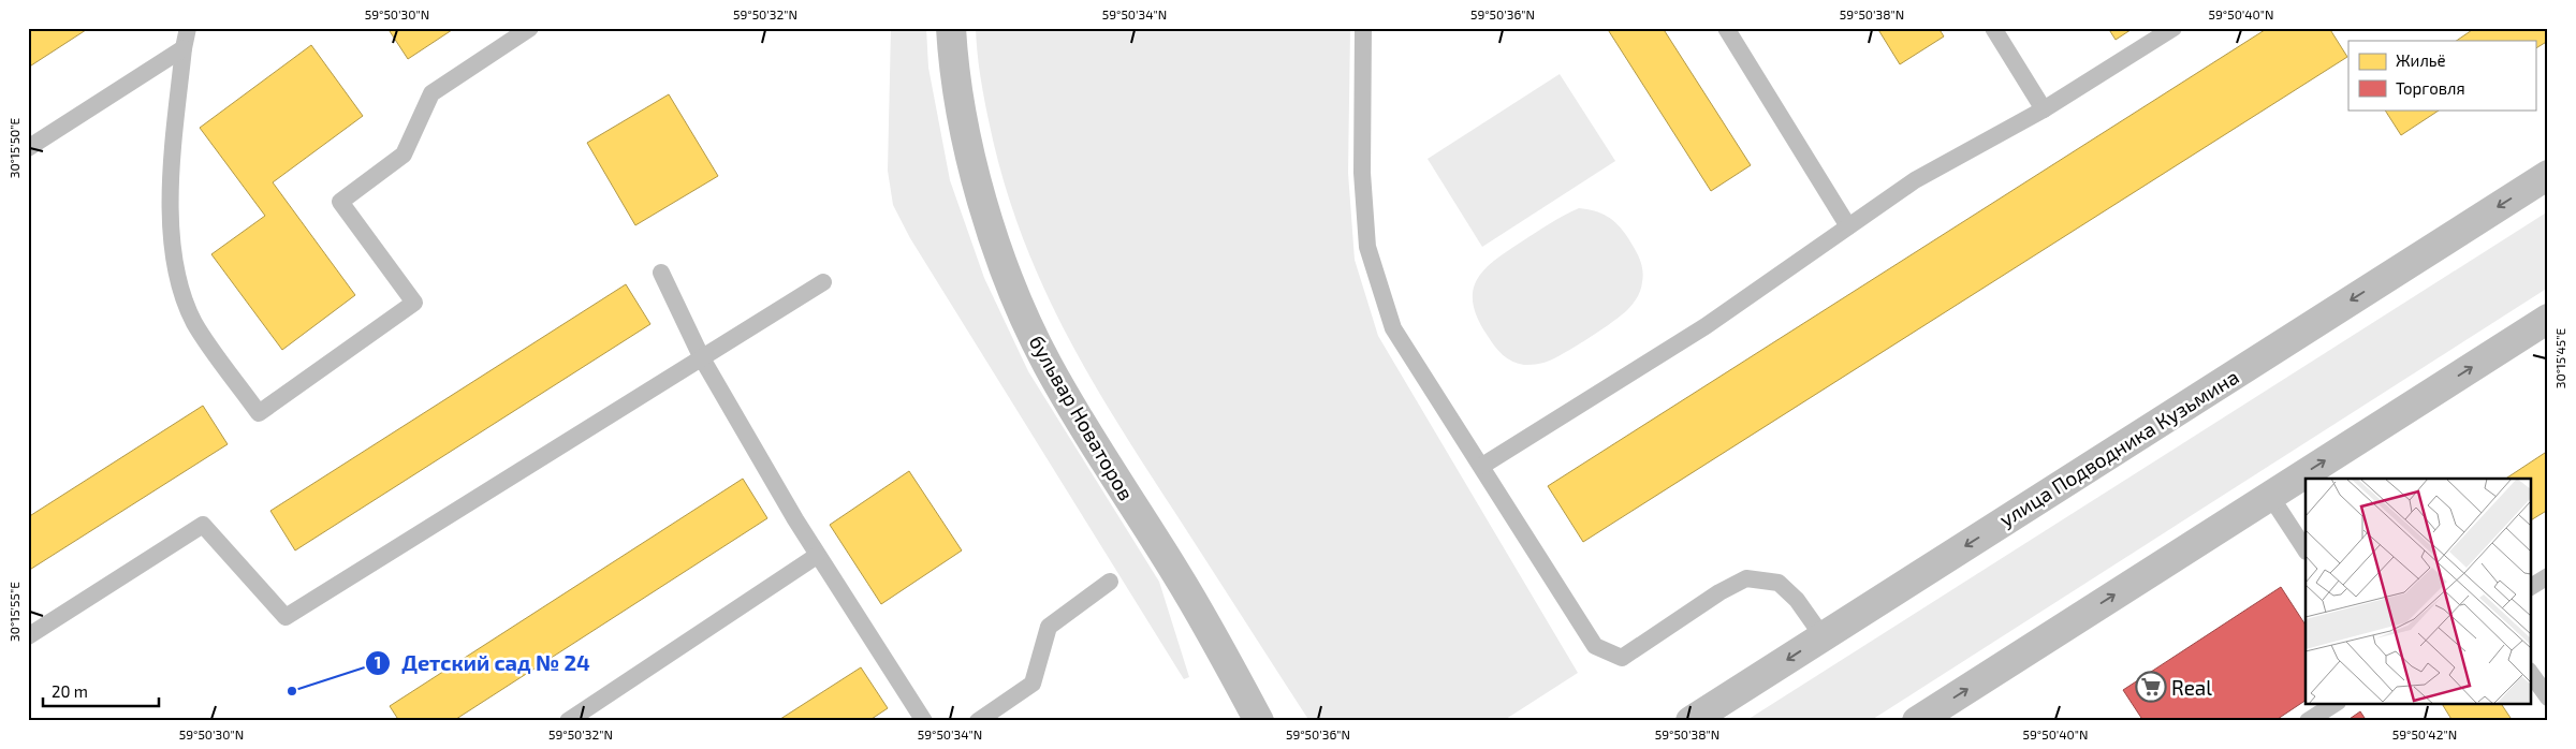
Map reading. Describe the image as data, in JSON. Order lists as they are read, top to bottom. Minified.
{"streets":{"street":["бульвар Новаторов","улица Подводника Кузьмина"]},"places":{"supermarket":["Real"],"other":["Детский сад № 24"]},"legend":["Жильё","Торговля"],"scale_bar":"20 m","coordinates":["59°50'30\"N","59°50'32\"N","59°50'34\"N","59°50'36\"N","59°50'38\"N","59°50'40\"N","30°15'50\"E","30°15'45\"E","30°15'55\"E","59°50'42\"N"]}
